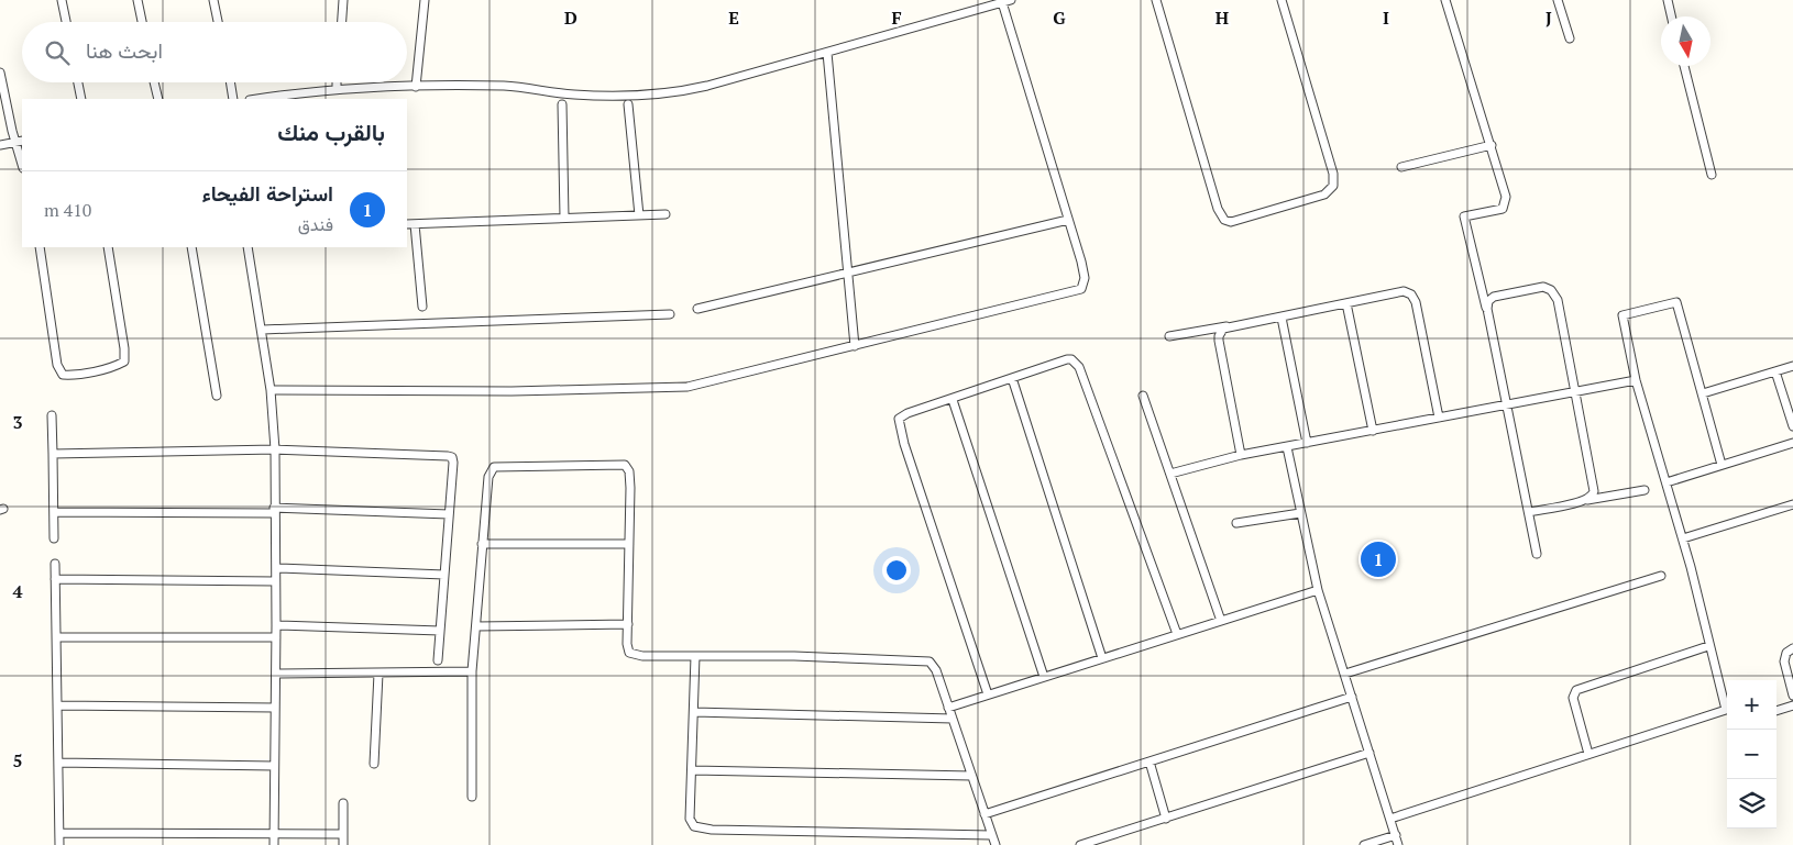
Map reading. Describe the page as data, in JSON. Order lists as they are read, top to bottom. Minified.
{"north":"bottom","page":{"search":"ابحث هنا","heading":"بالقرب منك","list":[{"mark":"1","name":"استراحة الفيحاء","note":"فندق","value":"410 m"}],"pins":"1","map_buttons":["+","−"]},"grid":{"columns":["D","E","F","G","H","I","J"],"rows":["3","4","5"]}}
